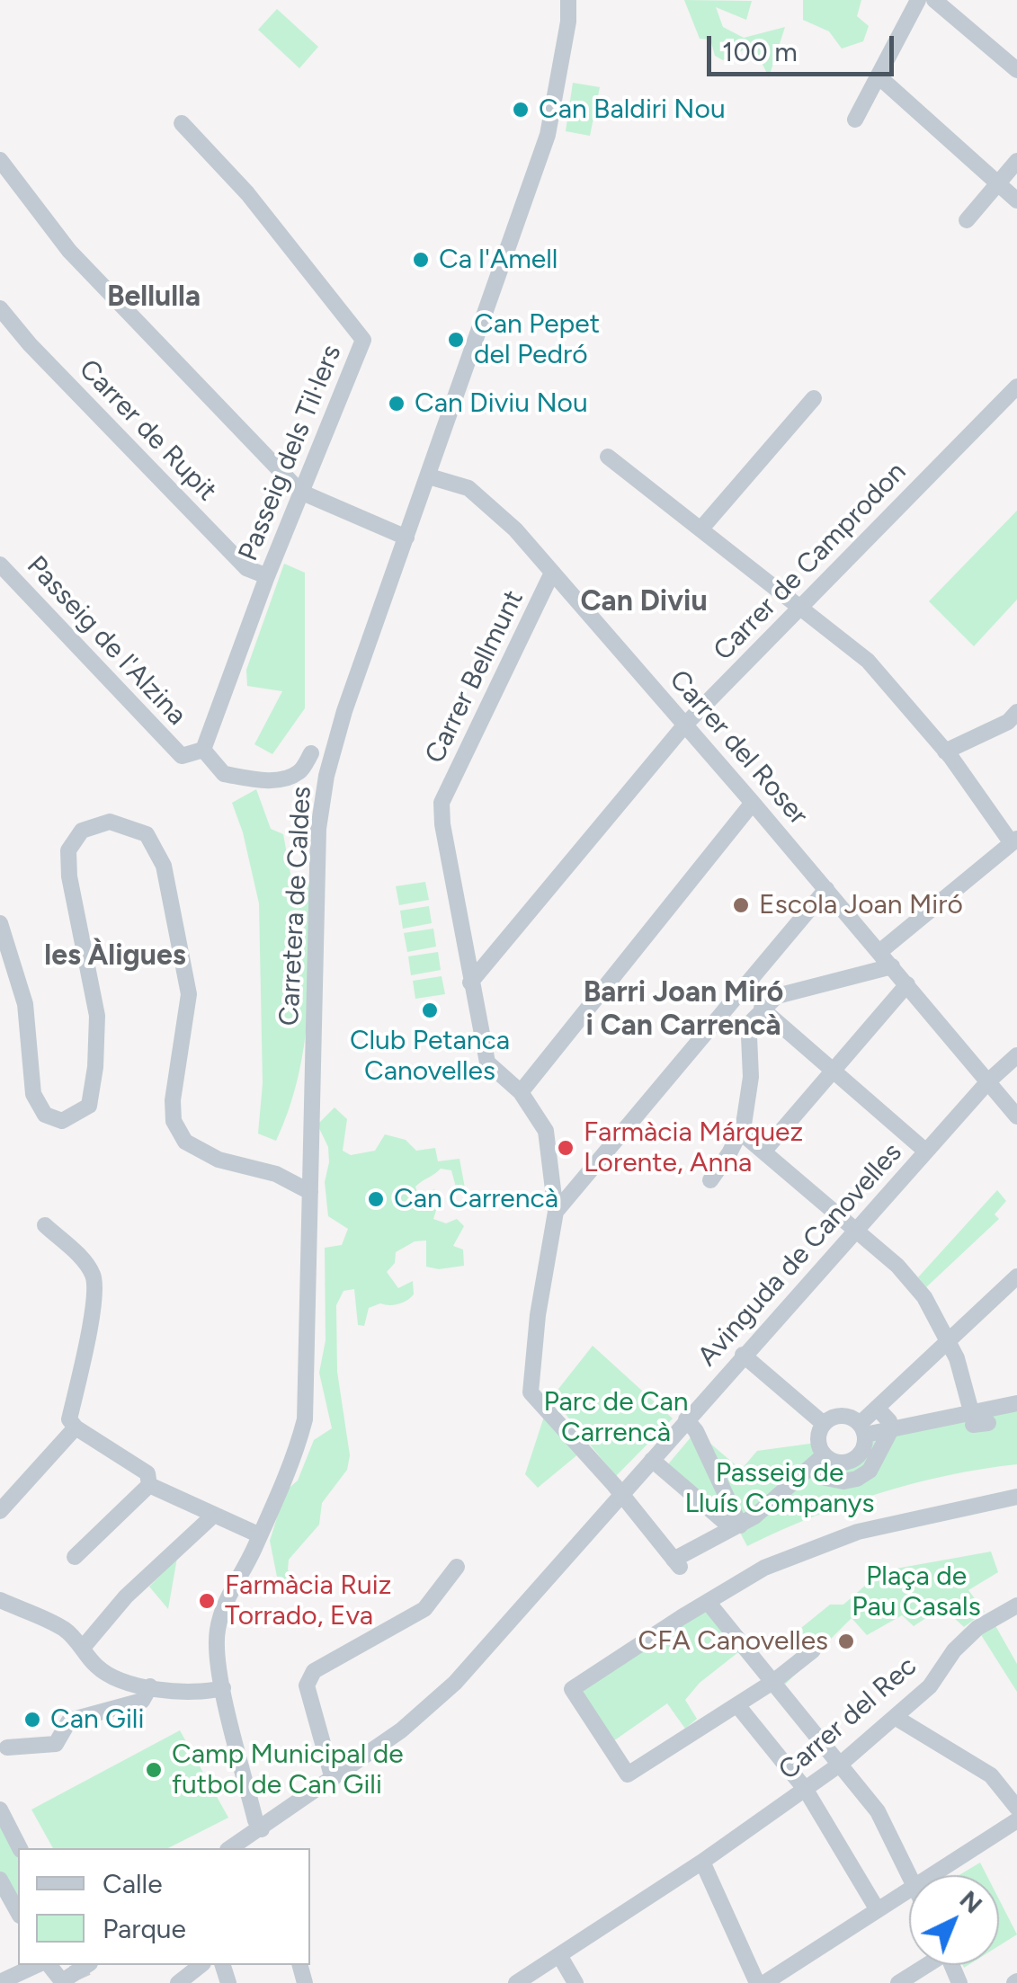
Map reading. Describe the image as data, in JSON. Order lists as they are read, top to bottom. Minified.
{"streets":{"street":["Carrer de Rupit","Passeig dels Til·lers","Carrer de Camprodon","Passeig de l'Alzina","Carrer Bellmunt","Carrer del Roser","Carretera de Caldes","Avinguda de Canovelles","Carrer del Rec"]},"crossings":[["Carrer de Rupit","Passeig dels Til·lers"],["Passeig dels Til·lers","Passeig de l'Alzina"],["Carrer de Camprodon","Carrer Bellmunt"],["Carrer de Camprodon","Carrer del Roser"],["Carrer Bellmunt","Carrer del Roser"],["Carrer del Roser","Carretera de Caldes"],["Carrer del Roser","Avinguda de Canovelles"],["Carretera de Caldes","Avinguda de Canovelles"]],"districts":["Bellulla","Can Diviu","les Àligues","Barri Joan Miró i Can Carrencà"],"parks":["Parc de Can Carrencà","Passeig de Lluís Companys","Plaça de Pau Casals"],"places":["Can Baldiri Nou","Ca l'Amell","Can Pepet del Pedró","Can Diviu Nou","Escola Joan Miró","Club Petanca Canovelles","Farmàcia Márquez Lorente, Anna","Can Carrencà","Farmàcia Ruiz Torrado, Eva","CFA Canovelles","Can Gili","Camp Municipal de futbol de Can Gili"],"legend":["Calle","Parque"],"scale_bar":"100 m","north":"top right"}
